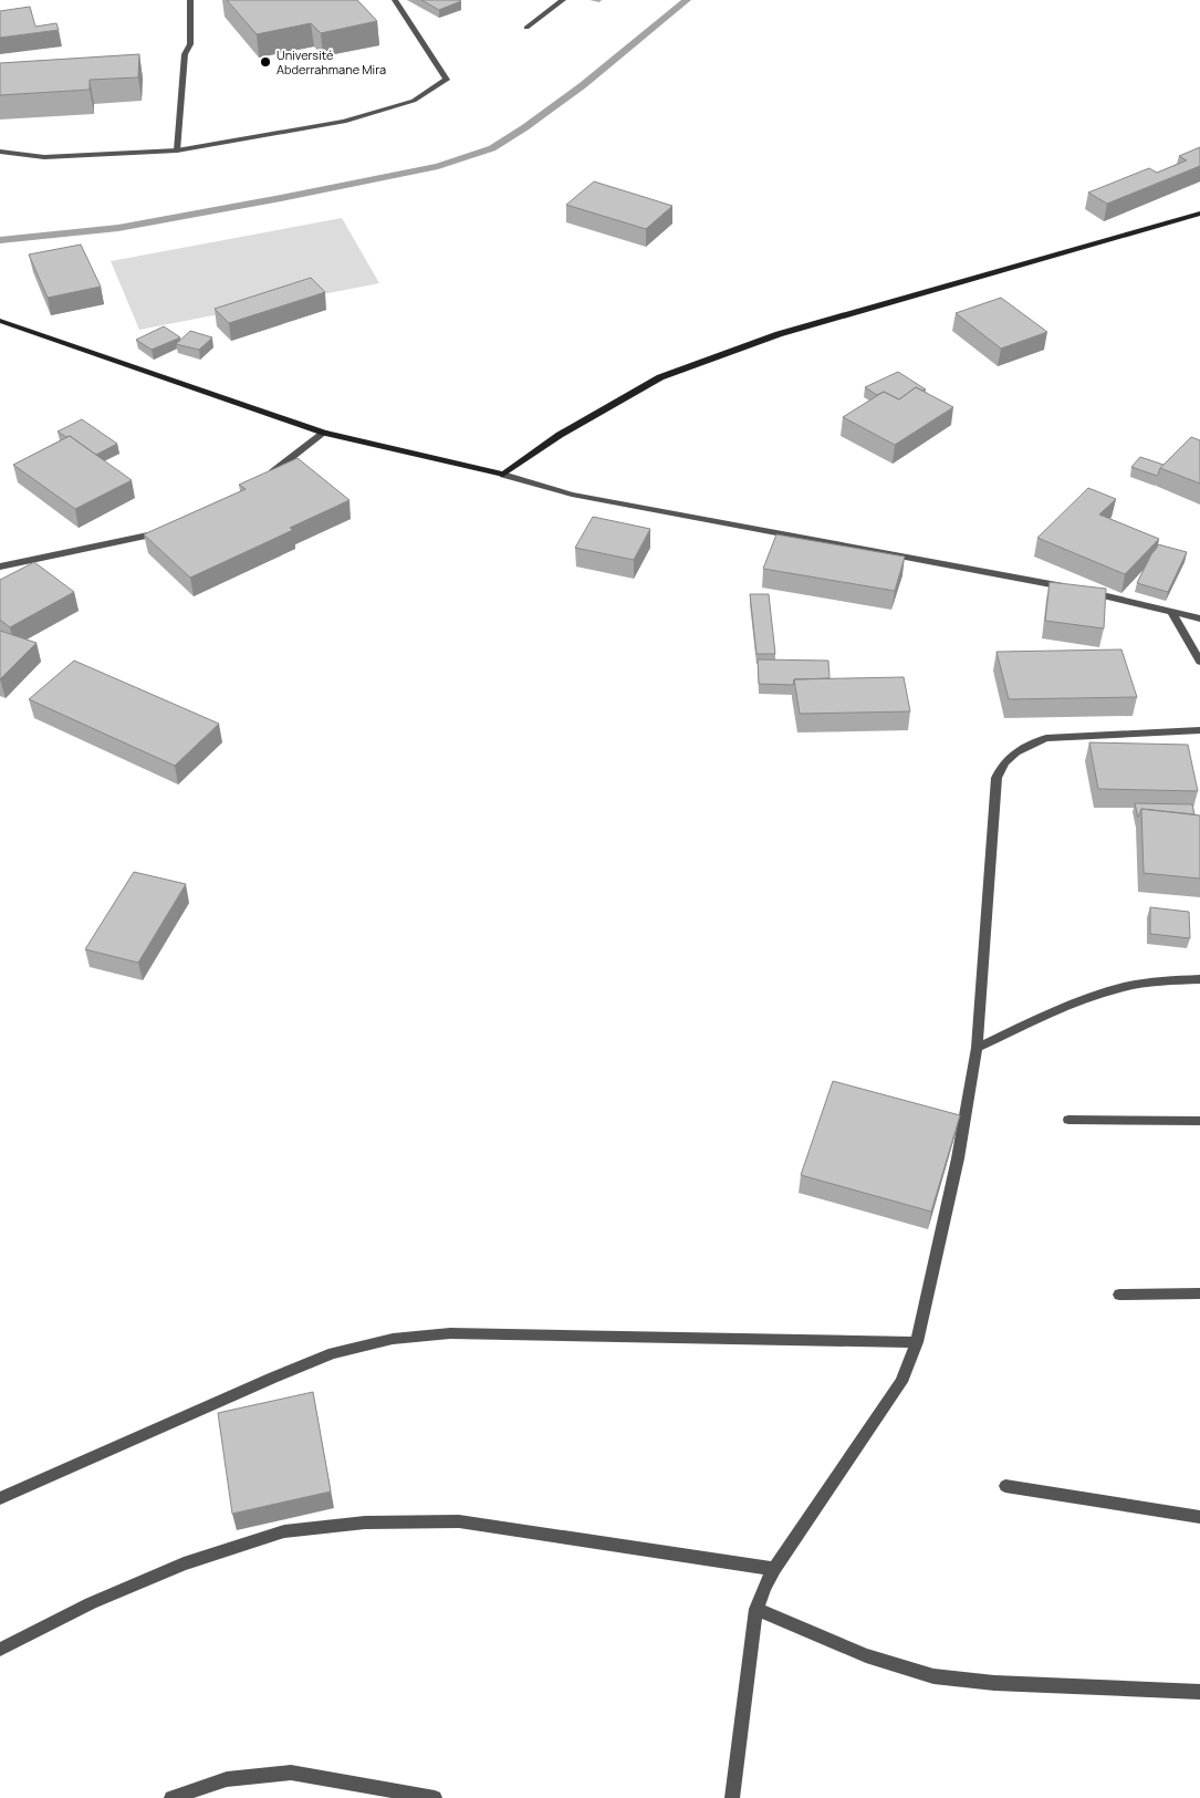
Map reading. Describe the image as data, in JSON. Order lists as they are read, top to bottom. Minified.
{"places":["Université Abderrahmane Mira"]}
